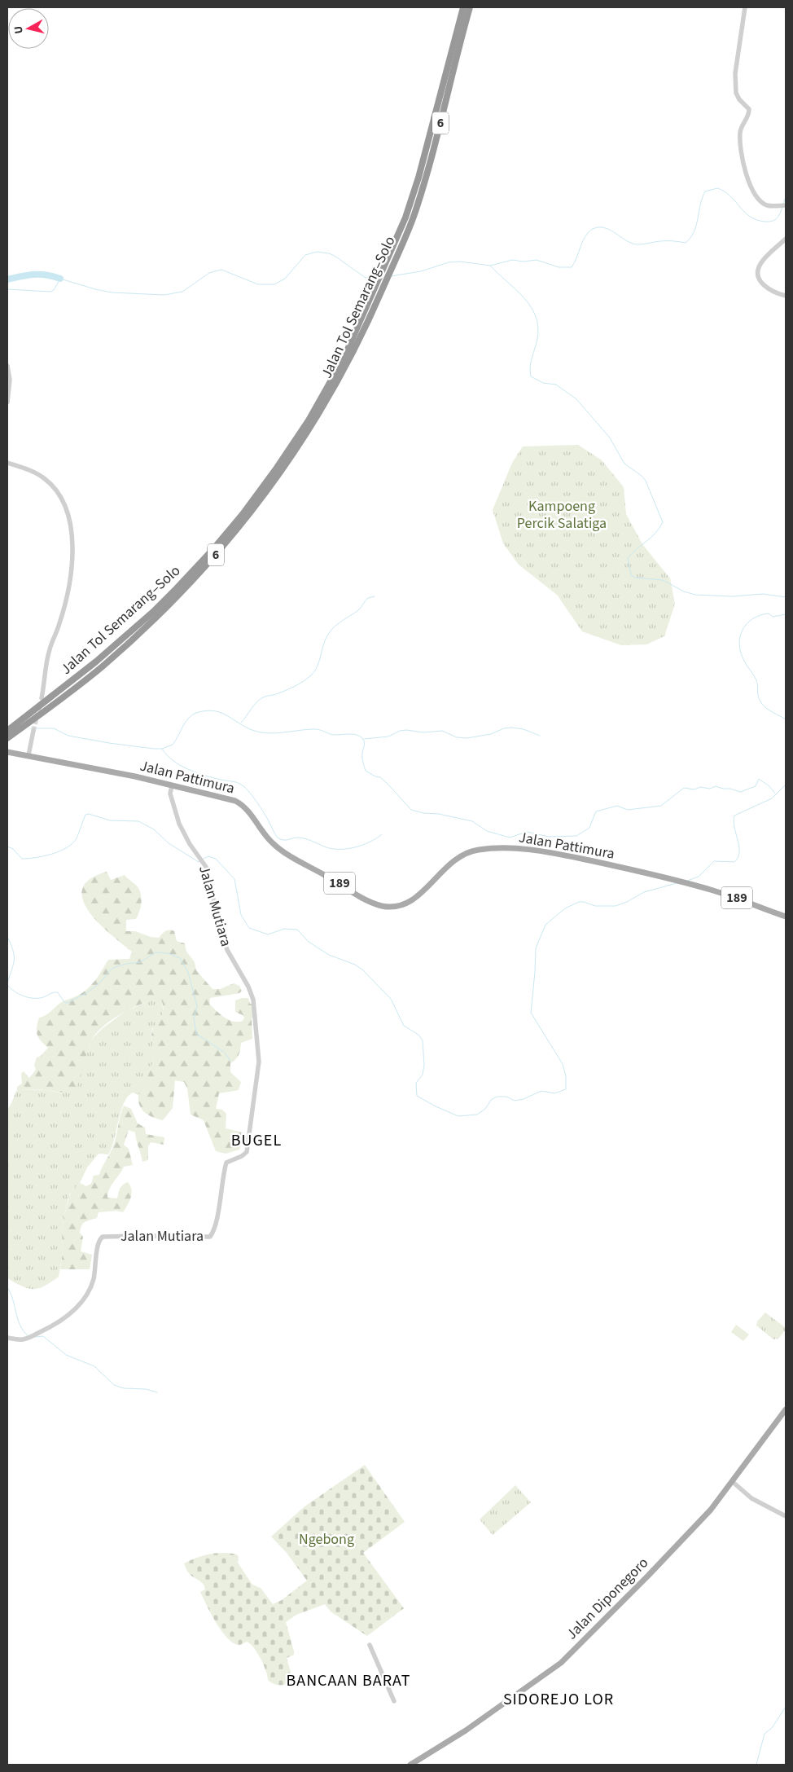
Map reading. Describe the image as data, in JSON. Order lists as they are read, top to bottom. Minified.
{"streets":{"highway":["6","Jalan Tol Semarang–Solo"],"main road":["Jalan Pattimura","189","Jalan Diponegoro"],"street":["Jalan Mutiara"]},"crossings":[["Jalan Pattimura","Jalan Mutiara"]],"districts":["BUGEL","BANCAAN BARAT","SIDOREJO LOR"],"parks":["Kampoeng Percik Salatiga","Ngebong"],"north":"left"}
